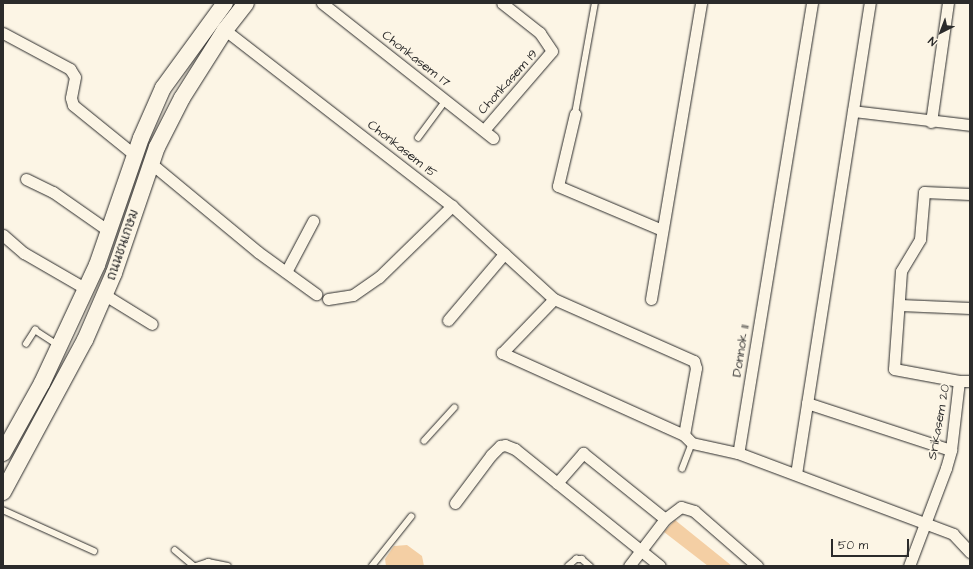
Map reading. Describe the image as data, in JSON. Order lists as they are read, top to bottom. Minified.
{"streets":{"main road":["ถนนชนเกษม"],"street":["Chonkasem 17","Chonkasem 19","Chonkasem 15","Donnok 11","Srikasem 20"]},"crossings":[["Chonkasem 17","Chonkasem 19"],["Chonkasem 15","ถนนชนเกษม"]],"scale_bar":"50 m","north":"bottom left"}
